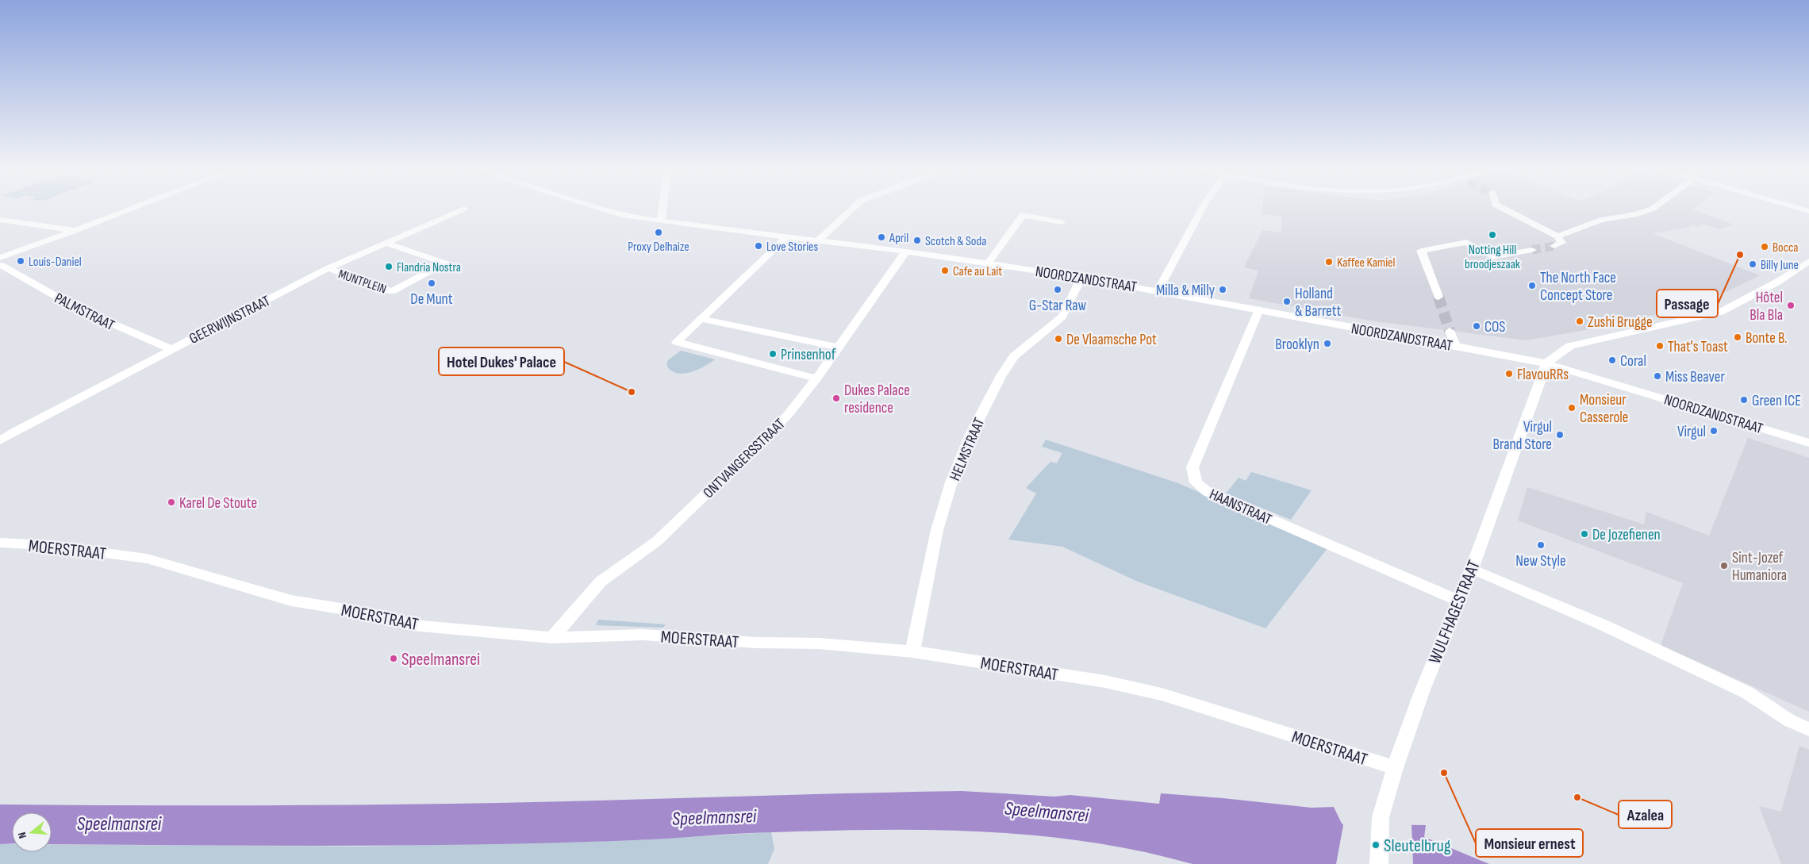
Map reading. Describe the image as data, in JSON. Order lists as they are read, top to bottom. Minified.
{"streets":{"street":["NOORDZANDSTRAAT","MUNTPLEIN","PALMSTRAAT","GEERWIJNSTRAAT","HELMSTRAAT","ONTVANGERSSTRAAT","HAANSTRAAT","MOERSTRAAT","WULFHAGESTRAAT"]},"crossings":[["NOORDZANDSTRAAT","HELMSTRAAT"],["NOORDZANDSTRAAT","ONTVANGERSSTRAAT"],["NOORDZANDSTRAAT","HAANSTRAAT"],["NOORDZANDSTRAAT","WULFHAGESTRAAT"],["MUNTPLEIN","GEERWIJNSTRAAT"],["PALMSTRAAT","GEERWIJNSTRAAT"],["HELMSTRAAT","MOERSTRAAT"],["ONTVANGERSSTRAAT","MOERSTRAAT"],["HAANSTRAAT","WULFHAGESTRAAT"],["MOERSTRAAT","WULFHAGESTRAAT"]],"water":["Speelmansrei"],"places":["Proxy Delhaize","Notting Hill broodjeszaak","April","Scotch & Soda","Love Stories","Bocca","Passage","Louis-Daniel","Kaffee Kamiel","Billy June","Flandria Nostra","Cafe au Lait","De Munt","The North Face Concept Store","G-Star Raw","Milla & Milly","Holland & Barrett","Hôtel Bla Bla","Zushi Brugge","COS","Bonte B.","De Vlaamsche Pot","Brooklyn","That's Toast","Prinsenhof","Coral","FlavouRRs","Miss Beaver","Hotel Dukes' Palace","Dukes Palace residence","Green ICE","Monsieur Casserole","Virgul","Virgul Brand Store","Karel De Stoute","De Jozefienen","New Style","Sint-Jozef Humaniora","Speelmansrei","Monsieur ernest","Azalea","Sleutelbrug"],"north":"left"}
